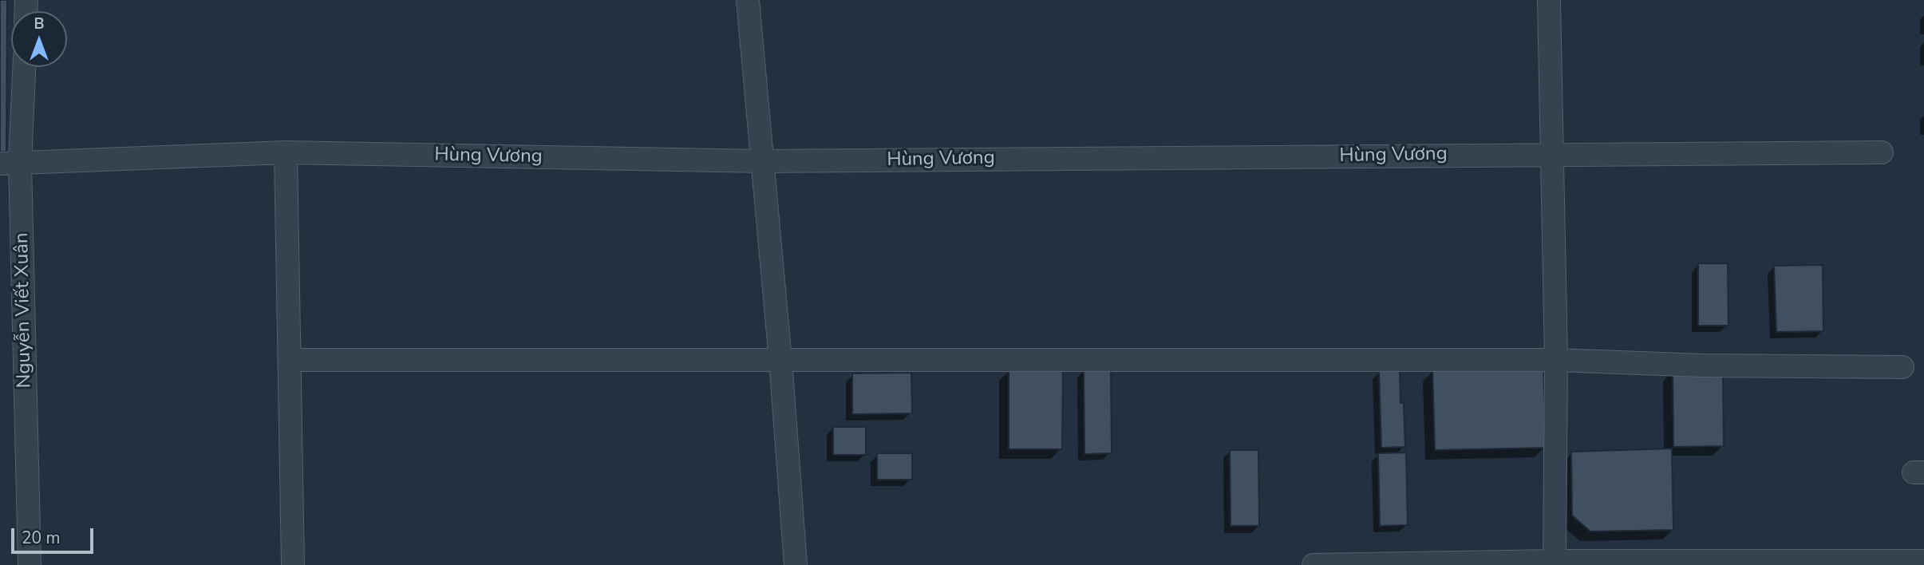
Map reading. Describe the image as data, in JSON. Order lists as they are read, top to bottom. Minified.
{"streets":{"street":["Hùng Vương","Nguyễn Viết Xuân"]},"crossings":[["Hùng Vương","Nguyễn Viết Xuân"]],"scale_bar":"20 m","north":"top"}
